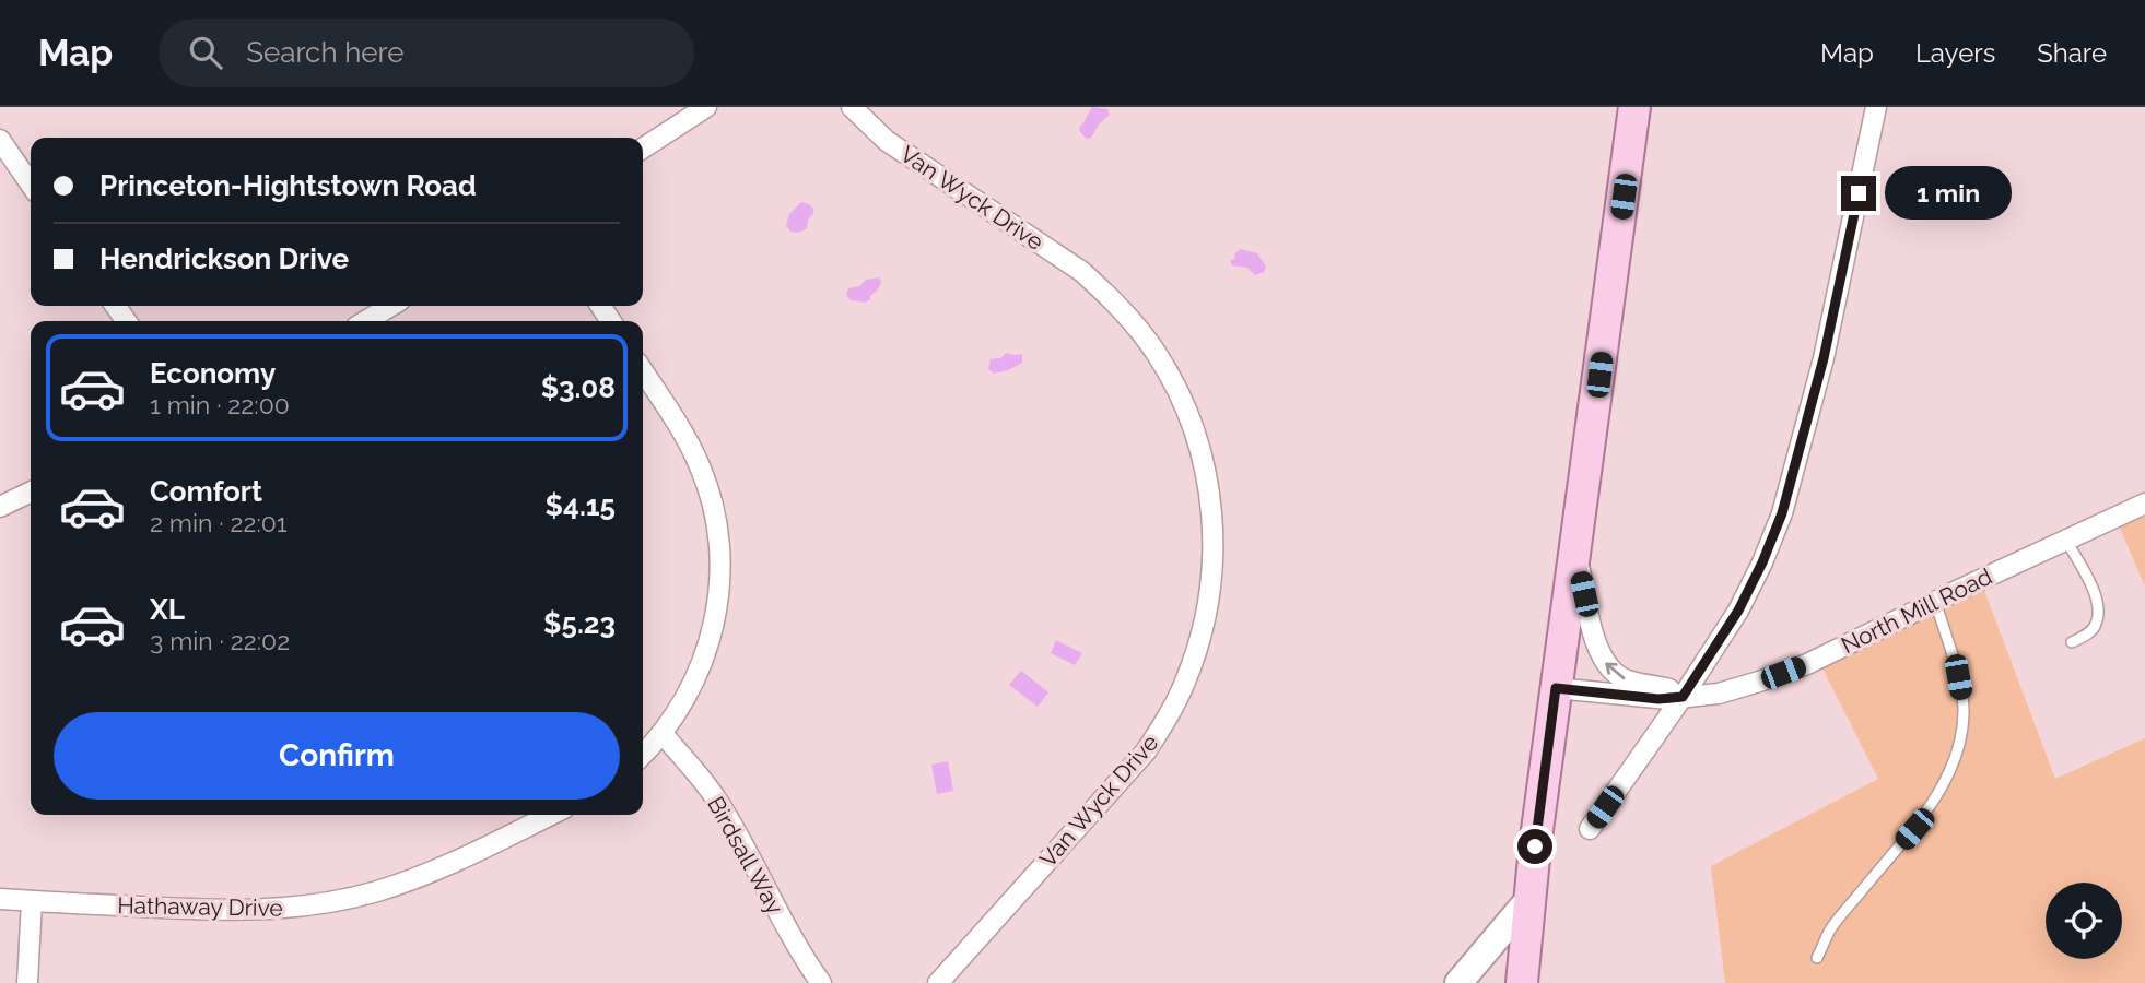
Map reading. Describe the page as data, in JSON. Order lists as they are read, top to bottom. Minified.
{"streets":{"street":["Van Wyck Drive","North Mill Road","Birdsall Way","Hathaway Drive"]},"page":{"header":"Map","search":"Search here","nav":["Map","Layers","Share"],"banner":["Princeton-Hightstown Road","Hendrickson Drive"],"bubble":"1 min","list":[{"name":"Economy","note":"1 min · 22:00","value":"$3.08"},{"name":"Comfort","note":"2 min · 22:01","value":"$4.15"},{"name":"XL","note":"3 min · 22:02","value":"$5.23"}],"buttons":"Confirm"}}
